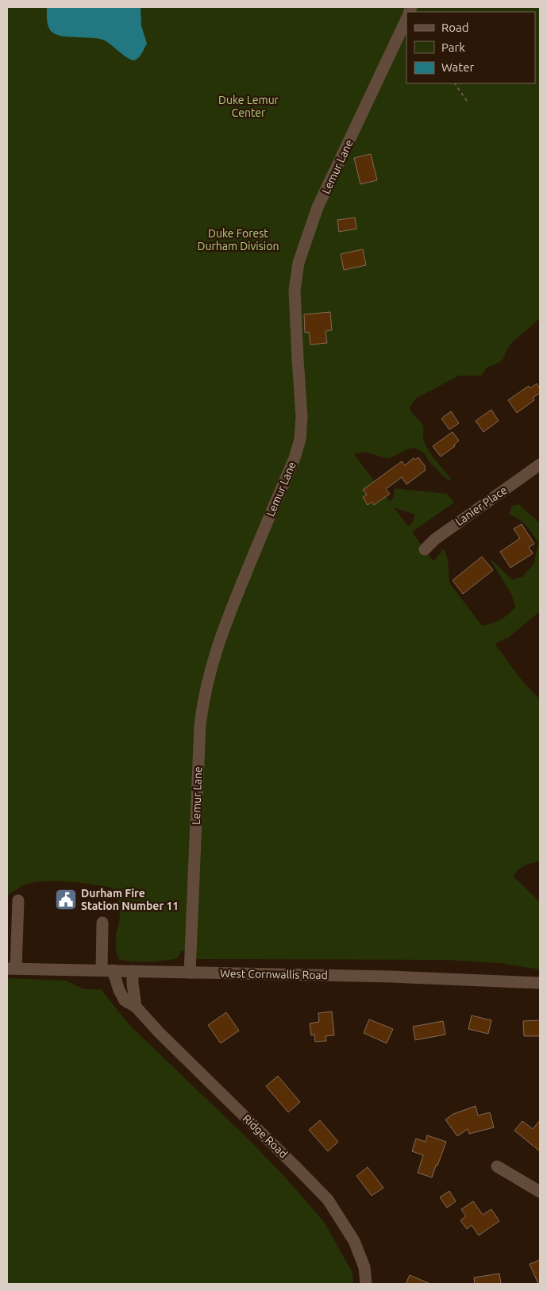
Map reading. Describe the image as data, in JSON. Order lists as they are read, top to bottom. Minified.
{"streets":{"street":["Lemur Lane","Lanier Place","West Cornwallis Road","Ridge Road"]},"crossings":[["Lemur Lane","West Cornwallis Road"],["West Cornwallis Road","Ridge Road"]],"parks":["Duke Lemur Center","Duke Forest Durham Division"],"places":{"public building":["Durham Fire Station Number 11"]},"legend":["Road","Park","Water"]}
